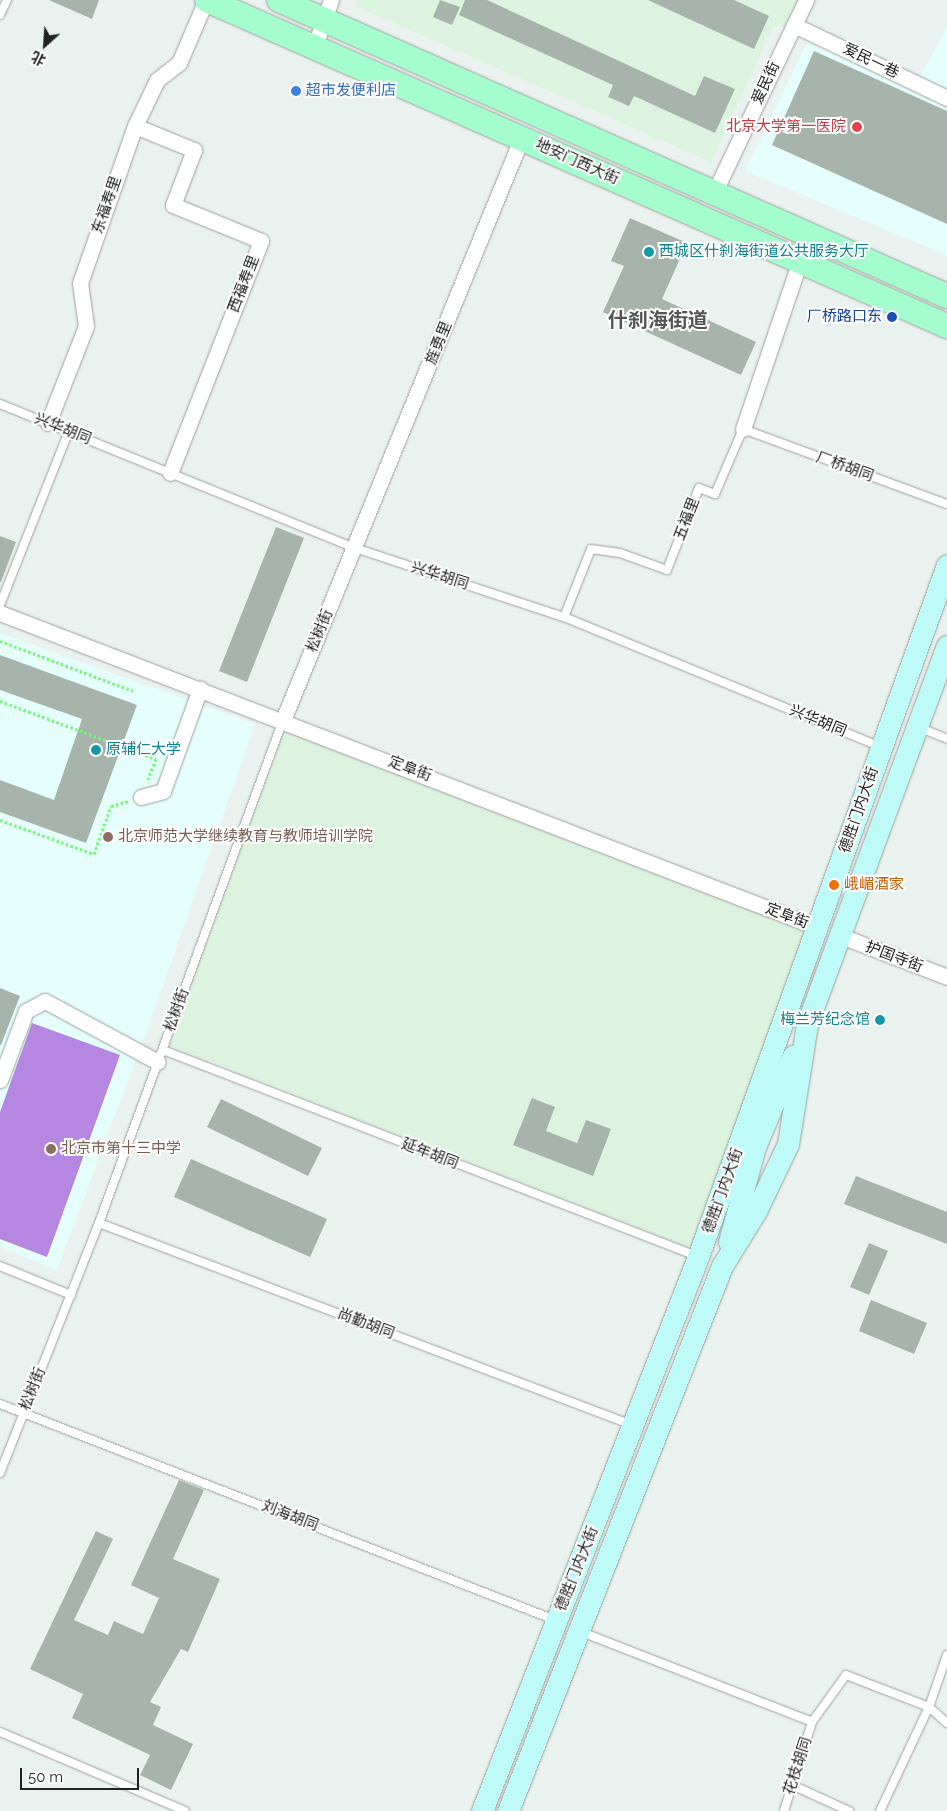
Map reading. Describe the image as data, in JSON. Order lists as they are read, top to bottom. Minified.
{"streets":{"main road":["地安门西大街","德胜门内大街"],"street":["爱民一巷","爱民街","东福寿里","西福寿里","旌勇里","五福里","松树街","定阜街","护国寺街"],"lane":["兴华胡同","厂桥胡同","延年胡同","尚勤胡同","刘海胡同","花枝胡同"]},"crossings":[["爱民一巷","爱民街"],["爱民街","地安门西大街"],["地安门西大街","东福寿里"],["地安门西大街","旌勇里"],["地安门西大街","五福里"],["东福寿里","西福寿里"],["东福寿里","兴华胡同"],["西福寿里","兴华胡同"],["旌勇里","兴华胡同"],["旌勇里","松树街"],["兴华胡同","五福里"],["兴华胡同","松树街"],["兴华胡同","德胜门内大街"],["厂桥胡同","五福里"],["松树街","定阜街"],["松树街","延年胡同"],["松树街","尚勤胡同"],["松树街","刘海胡同"],["定阜街","德胜门内大街"],["德胜门内大街","护国寺街"],["德胜门内大街","延年胡同"],["德胜门内大街","尚勤胡同"],["德胜门内大街","刘海胡同"]],"districts":["什刹海街道"],"places":["超市发便利店","北京大学第一医院","西城区什刹海街道公共服务大厅","厂桥路口东","原辅仁大学","北京师范大学继续教育与教师培训学院","峨嵋酒家","梅兰芳纪念馆","北京市第十三中学"],"scale_bar":"50 m","north":"bottom left"}
